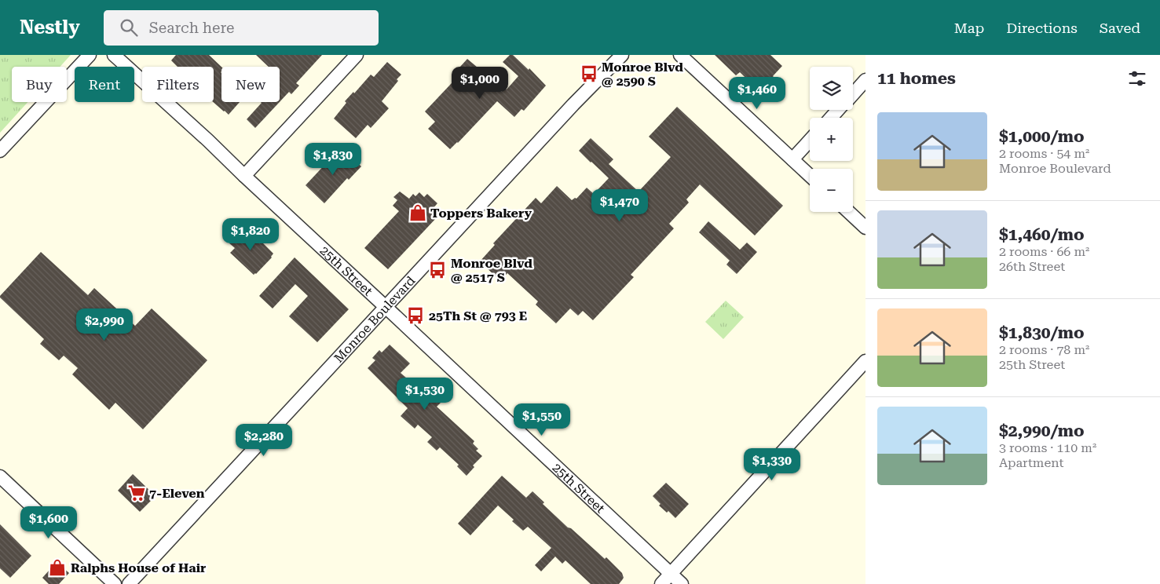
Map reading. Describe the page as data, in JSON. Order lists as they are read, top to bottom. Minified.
{"streets":{"street":["25th Street","Monroe Boulevard"]},"crossings":[["25th Street","Monroe Boulevard"]],"places":{"bus stop":["Monroe Blvd @ 2590 S","Monroe Blvd @ 2517 S","25Th St @ 793 E"],"shop":["Toppers Bakery","Ralphs House of Hair"],"supermarket":["7-Eleven"]},"page":{"header":"Nestly","search":"Search here","nav":["Map","Directions","Saved"],"heading":"11 homes","map_buttons":["+","−"],"price":["$1,000","$1,460","$1,830","$1,470","$1,820","$2,990","$1,530","$1,550","$2,280","$1,330","$1,600"],"chip":["Buy","Rent","Filters","New"],"list":[{"name":"$1,000/mo","note":"2 rooms · 54 m² · Monroe Boulevard"},{"name":"$1,460/mo","note":"2 rooms · 66 m² · 26th Street"},{"name":"$1,830/mo","note":"2 rooms · 78 m² · 25th Street"},{"name":"$2,990/mo","note":"3 rooms · 110 m² · Apartment"}]}}
